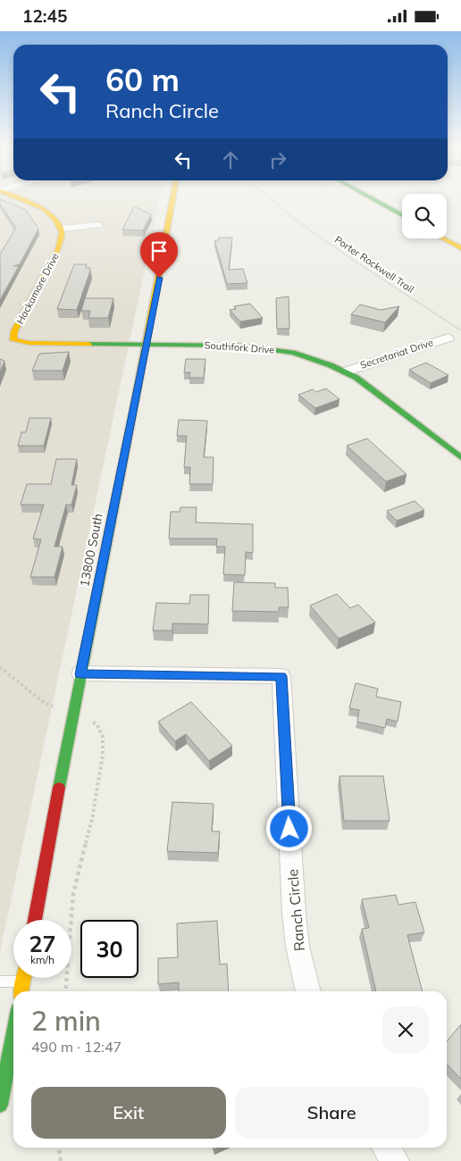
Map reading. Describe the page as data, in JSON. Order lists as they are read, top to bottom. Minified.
{"streets":{"main road":["Hackamore Drive","Southfork Drive","13800 South"],"street":["Secretariat Drive","Ranch Circle"],"path":["Porter Rockwell Trail"]},"crossings":[["Hackamore Drive","Southfork Drive"],["Southfork Drive","Secretariat Drive"],["Southfork Drive","13800 South"],["13800 South","Ranch Circle"]],"page":{"status":"12:45","turn":["60 m","Ranch Circle"],"speed":"27 km/h","limit":"30","heading":["2 min","490 m · 12:47"],"buttons":["Exit","Share"]}}
